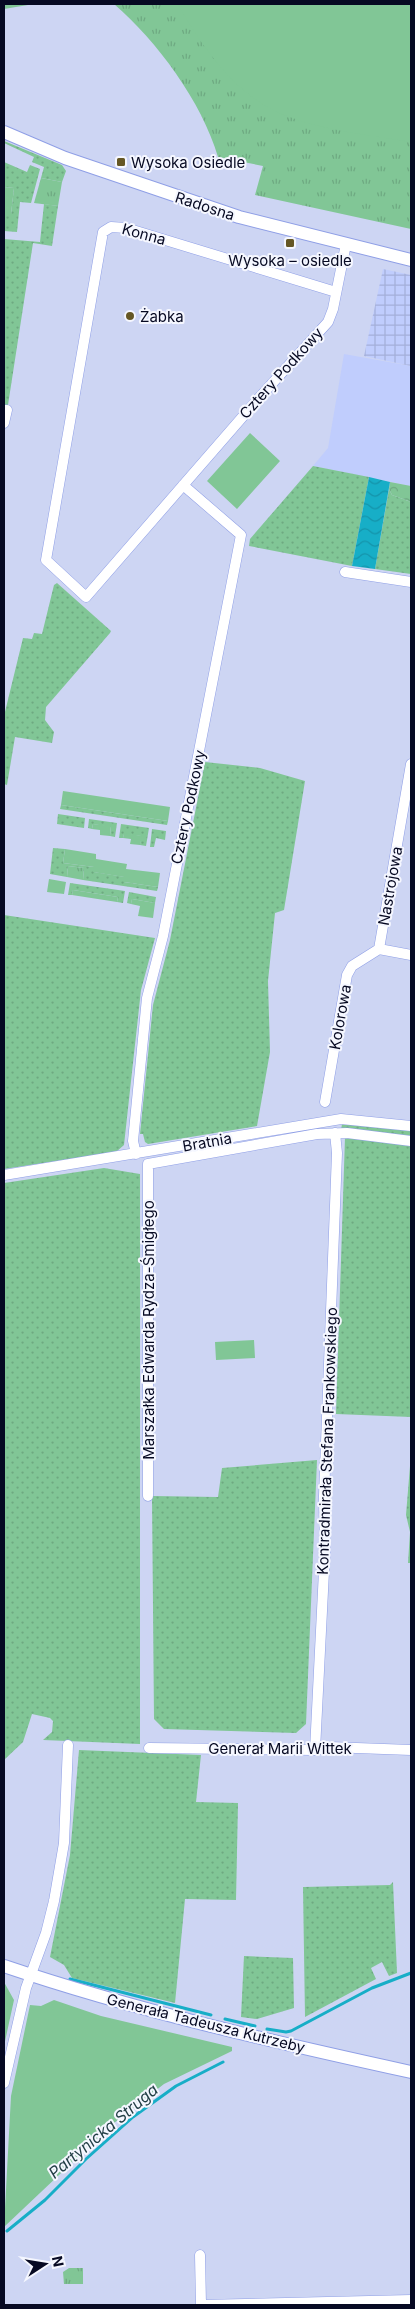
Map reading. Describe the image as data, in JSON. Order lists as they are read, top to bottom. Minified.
{"streets":{"street":["Radosna","Konna","Cztery Podkowy","Nastrojowa","Kolorowa","Bratnia","Marszałka Edwarda Rydza-Śmigłego","Kontradmirała Stefana Frankowskiego","Generał Marii Wittek","Generała Tadeusza Kutrzeby"]},"crossings":[["Radosna","Cztery Podkowy"],["Konna","Cztery Podkowy"],["Cztery Podkowy","Bratnia"],["Nastrojowa","Kolorowa"],["Marszałka Edwarda Rydza-Śmigłego","Kontradmirała Stefana Frankowskiego"],["Kontradmirała Stefana Frankowskiego","Generał Marii Wittek"]],"water":["Partynicka Struga"],"places":{"transit":["Wysoka Osiedle","Wysoka – osiedle"],"other":["Żabka"]},"north":"right"}
